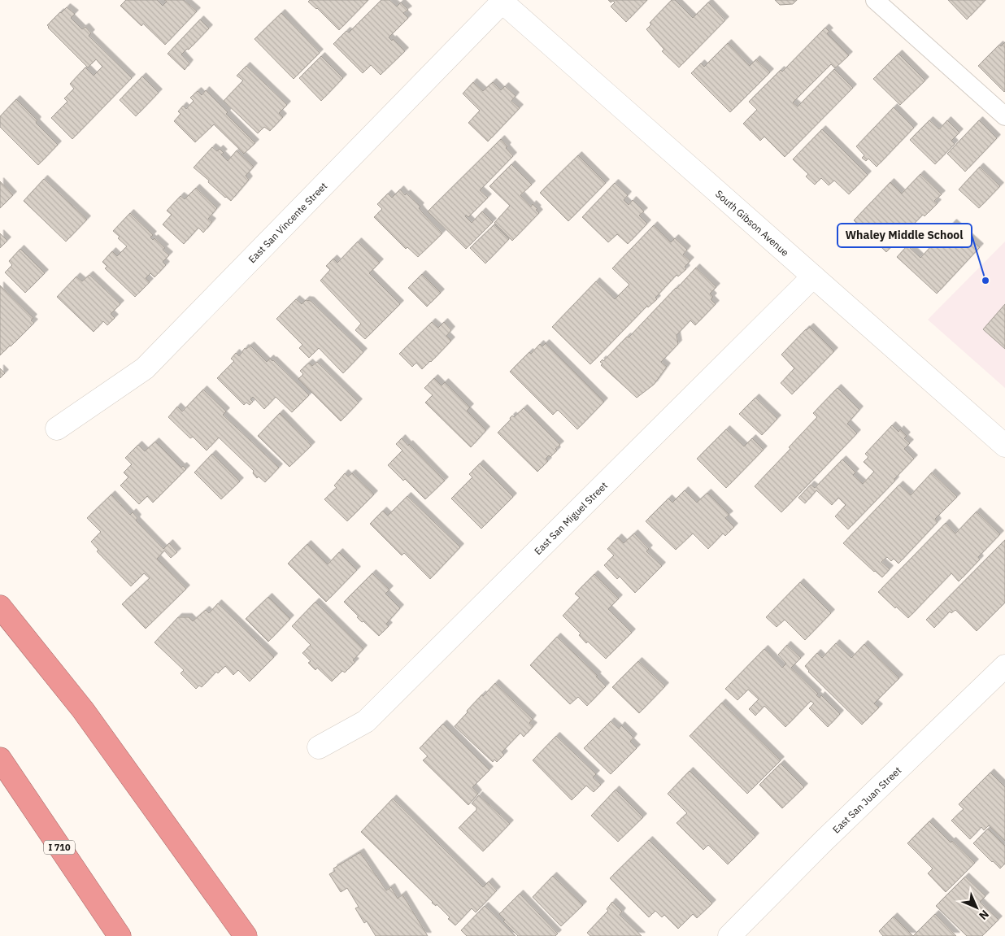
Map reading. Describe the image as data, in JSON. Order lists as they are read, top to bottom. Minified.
{"streets":{"highway":["I 710"],"street":["East San Vincente Street","South Gibson Avenue","East San Miguel Street","East San Juan Street"]},"crossings":[["East San Vincente Street","South Gibson Avenue"],["South Gibson Avenue","East San Miguel Street"]],"places":["Whaley Middle School"],"north":"bottom right"}
